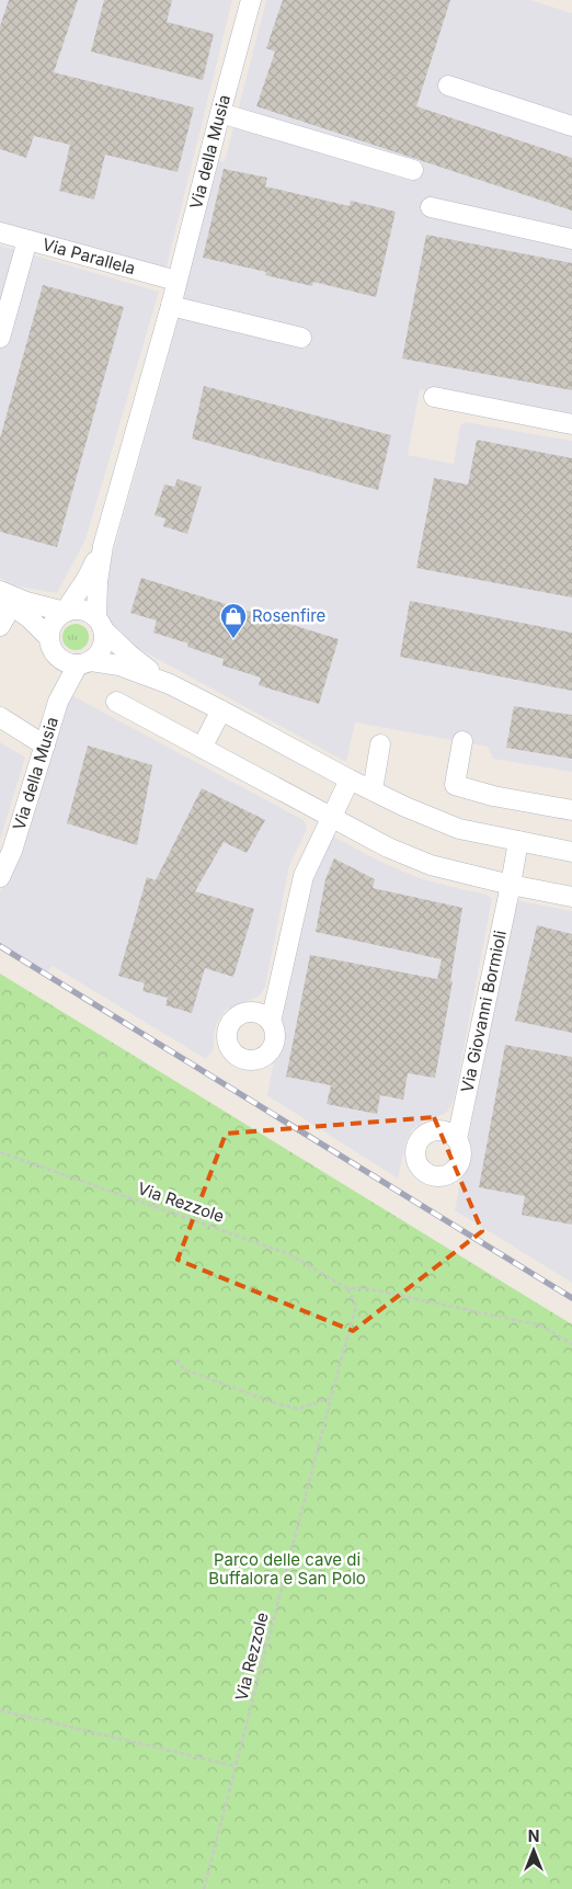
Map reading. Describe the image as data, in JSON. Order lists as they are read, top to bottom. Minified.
{"streets":{"street":["Via della Musia","Via Parallela","Via Giovanni Bormioli"],"path":["Via Rezzole"]},"crossings":[["Via della Musia","Via Parallela"]],"parks":["Parco delle cave di Buffalora e San Polo"],"places":{"shop":["Rosenfire"]},"north":"top"}
